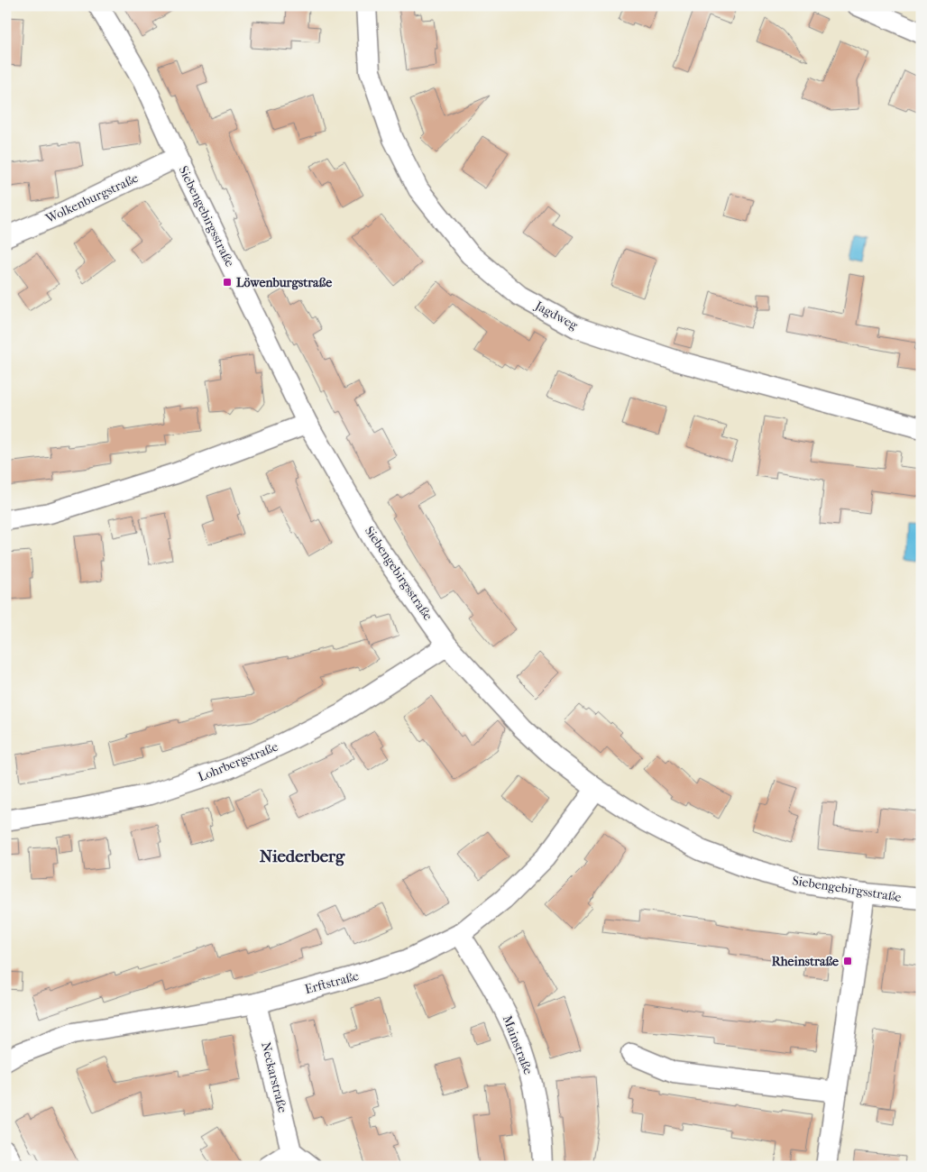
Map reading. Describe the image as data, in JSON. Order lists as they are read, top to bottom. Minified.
{"streets":{"street":["Wolkenburgstraße","Siebengebirgsstraße","Jagdweg","Lohrbergstraße","Erftstraße","Mainstraße","Neckarstraße"]},"crossings":[["Wolkenburgstraße","Siebengebirgsstraße"],["Siebengebirgsstraße","Lohrbergstraße"],["Siebengebirgsstraße","Erftstraße"],["Erftstraße","Mainstraße"],["Erftstraße","Neckarstraße"]],"districts":["Niederberg"],"places":{"transit":["Löwenburgstraße","Rheinstraße"]}}
